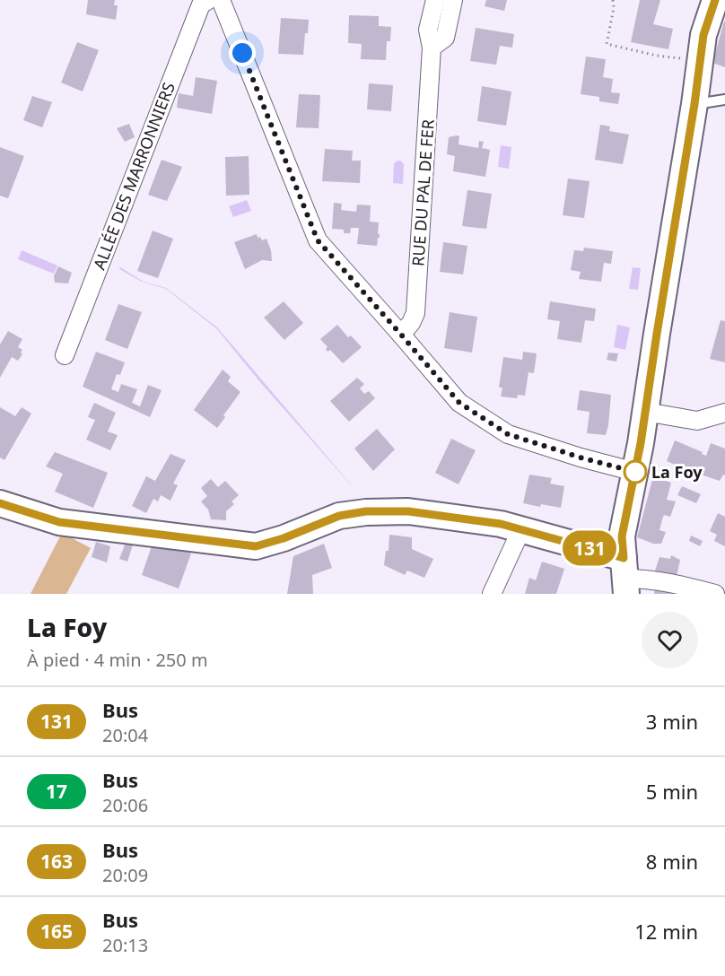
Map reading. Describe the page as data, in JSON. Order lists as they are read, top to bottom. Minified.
{"streets":{"street":["ALLÉE DES MARRONNIERS","RUE DU PAL DE FER"]},"places":["La Foy"],"lines":["bus line 131"],"page":{"on_map":"131","heading":["La Foy","À pied · 4 min · 250 m"],"list":[{"mark":"131","name":"Bus","note":"20:04","value":"3 min"},{"mark":"17","name":"Bus","note":"20:06","value":"5 min"},{"mark":"163","name":"Bus","note":"20:09","value":"8 min"},{"mark":"165","name":"Bus","note":"20:13","value":"12 min"}]}}
